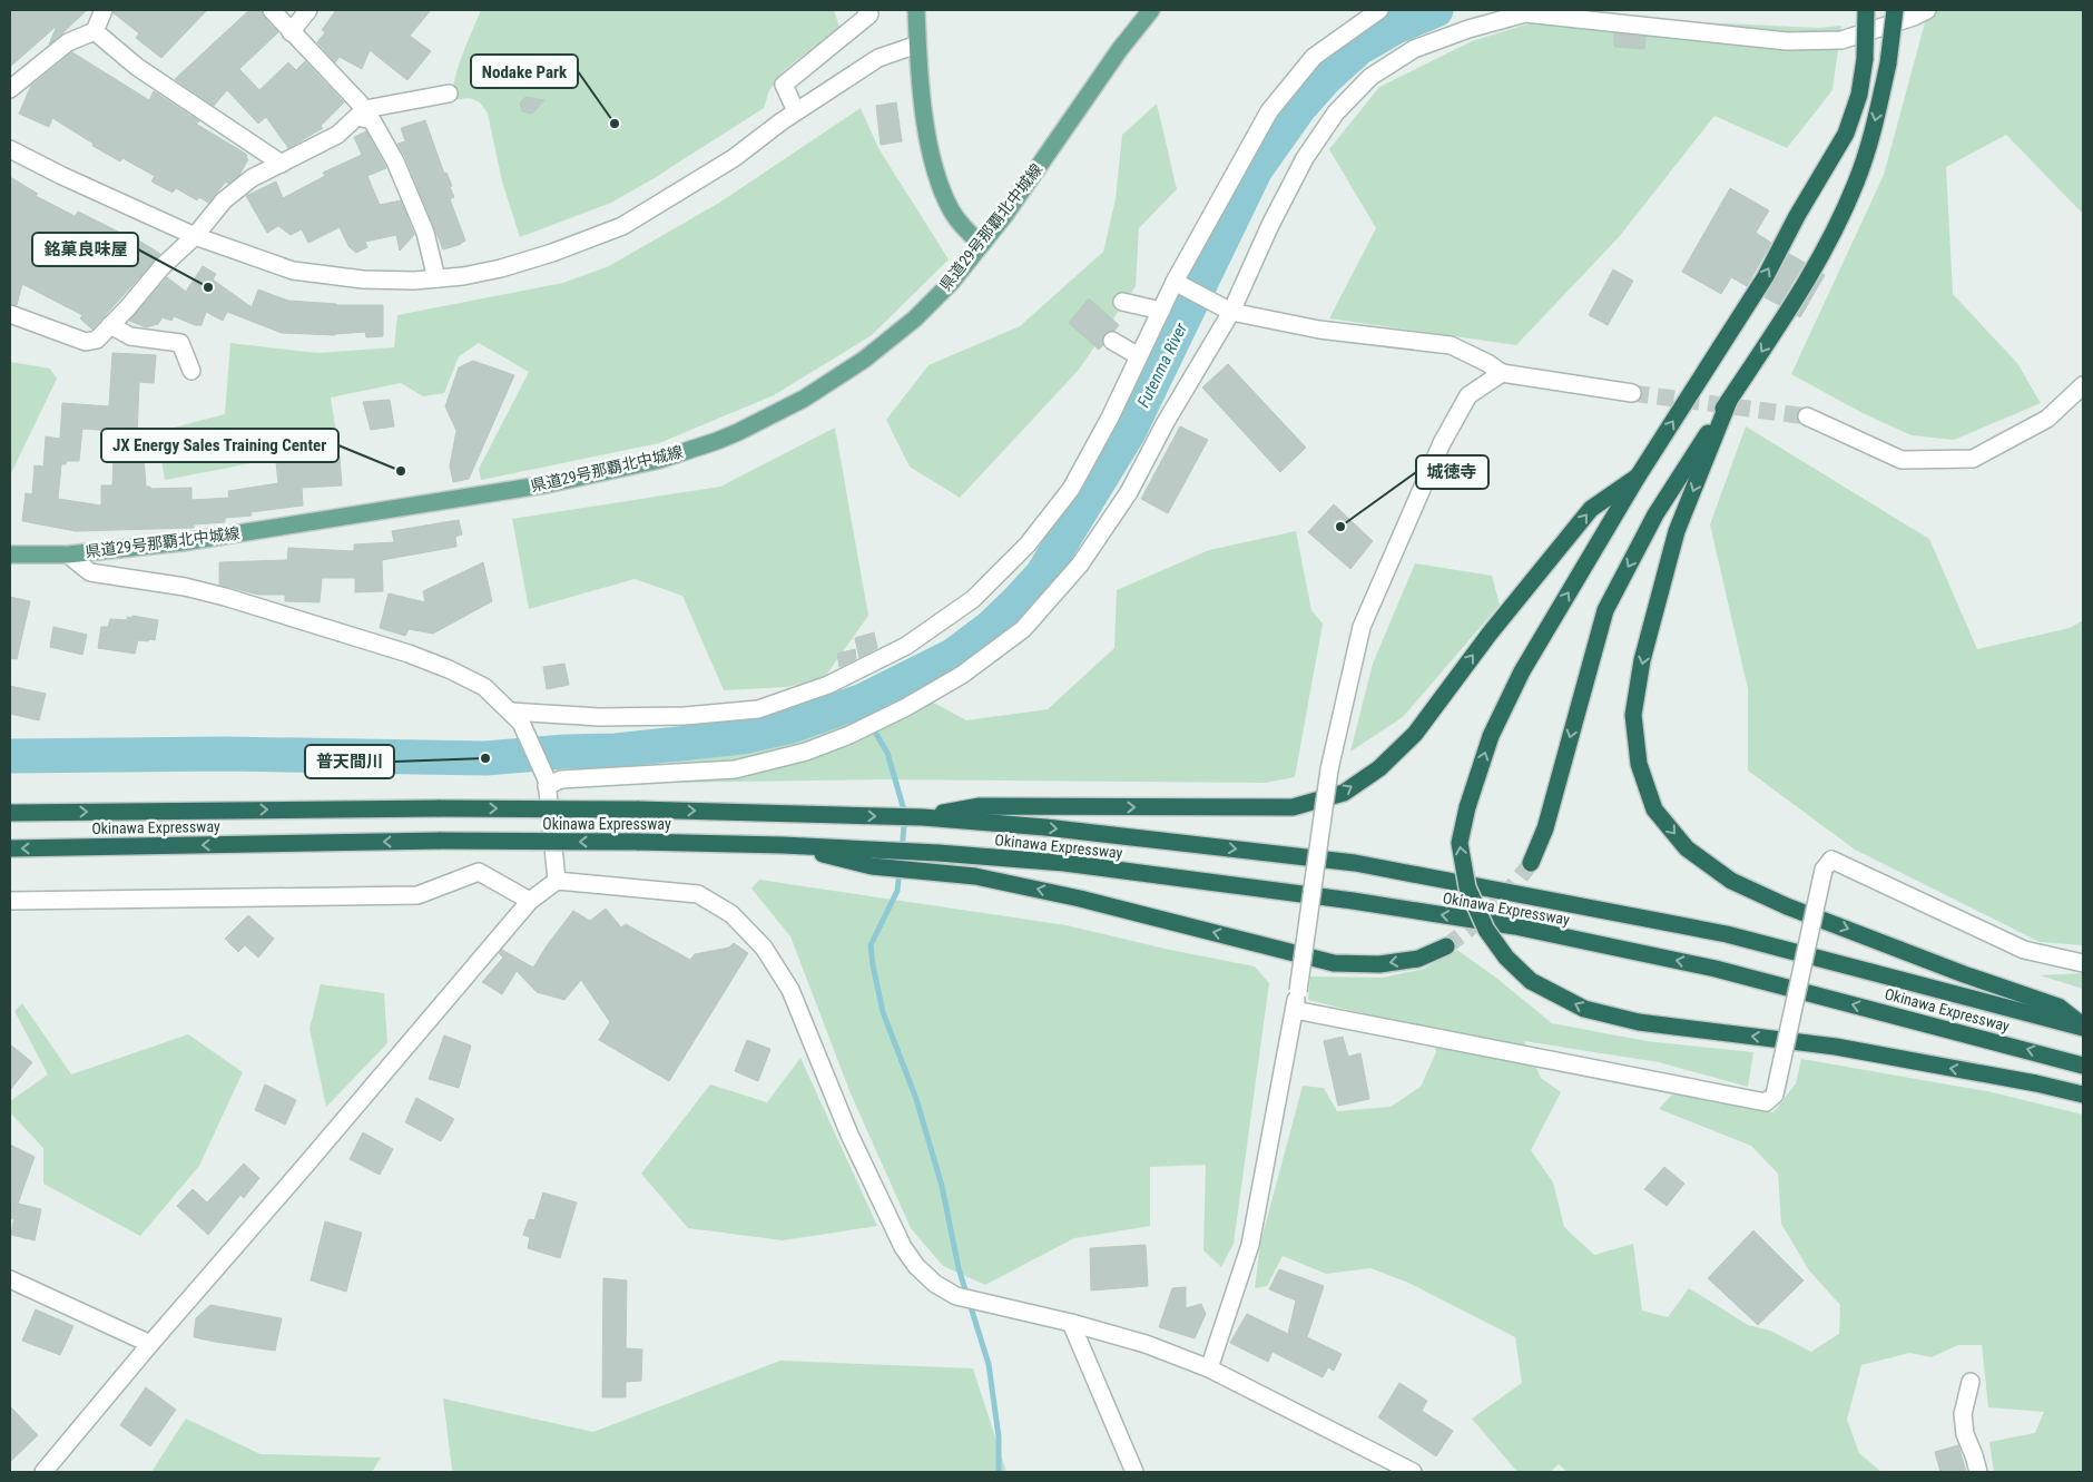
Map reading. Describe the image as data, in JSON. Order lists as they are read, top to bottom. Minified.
{"streets":{"highway":["Okinawa Expressway"],"main road":["県道29号那覇北中城線"]},"water":["Futenma River"],"places":["Nodake Park","銘菓良味屋","JX Energy Sales Training Center","城徳寺","普天間川"]}
